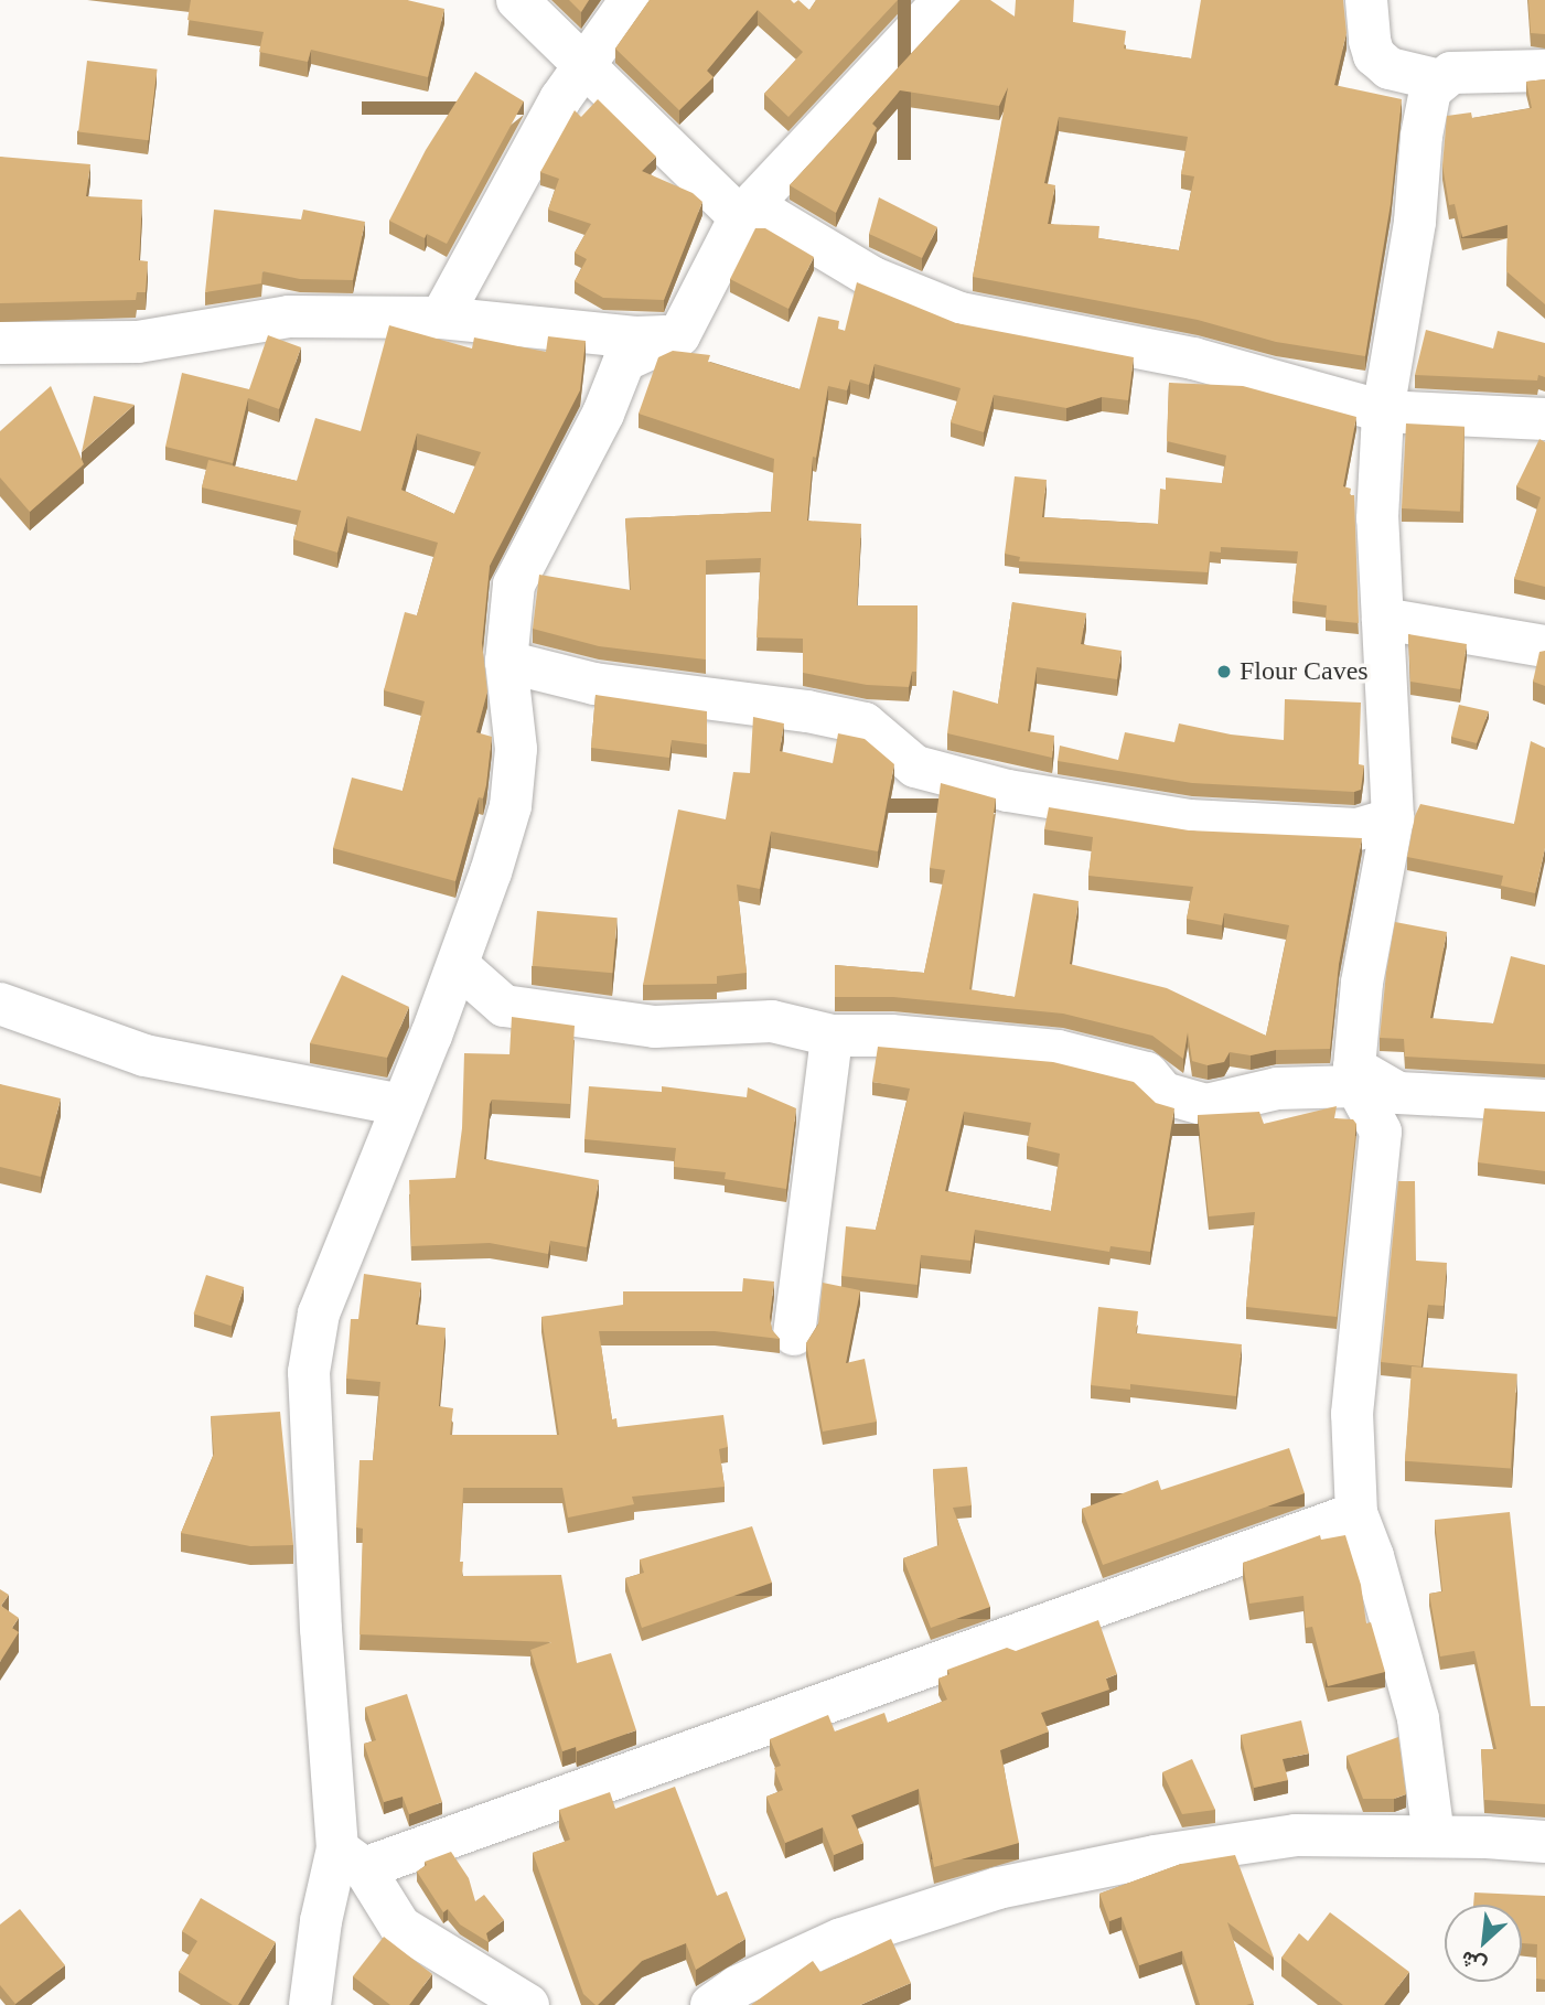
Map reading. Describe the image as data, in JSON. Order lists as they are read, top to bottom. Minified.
{"places":["Flour Caves"],"north":"bottom left"}
